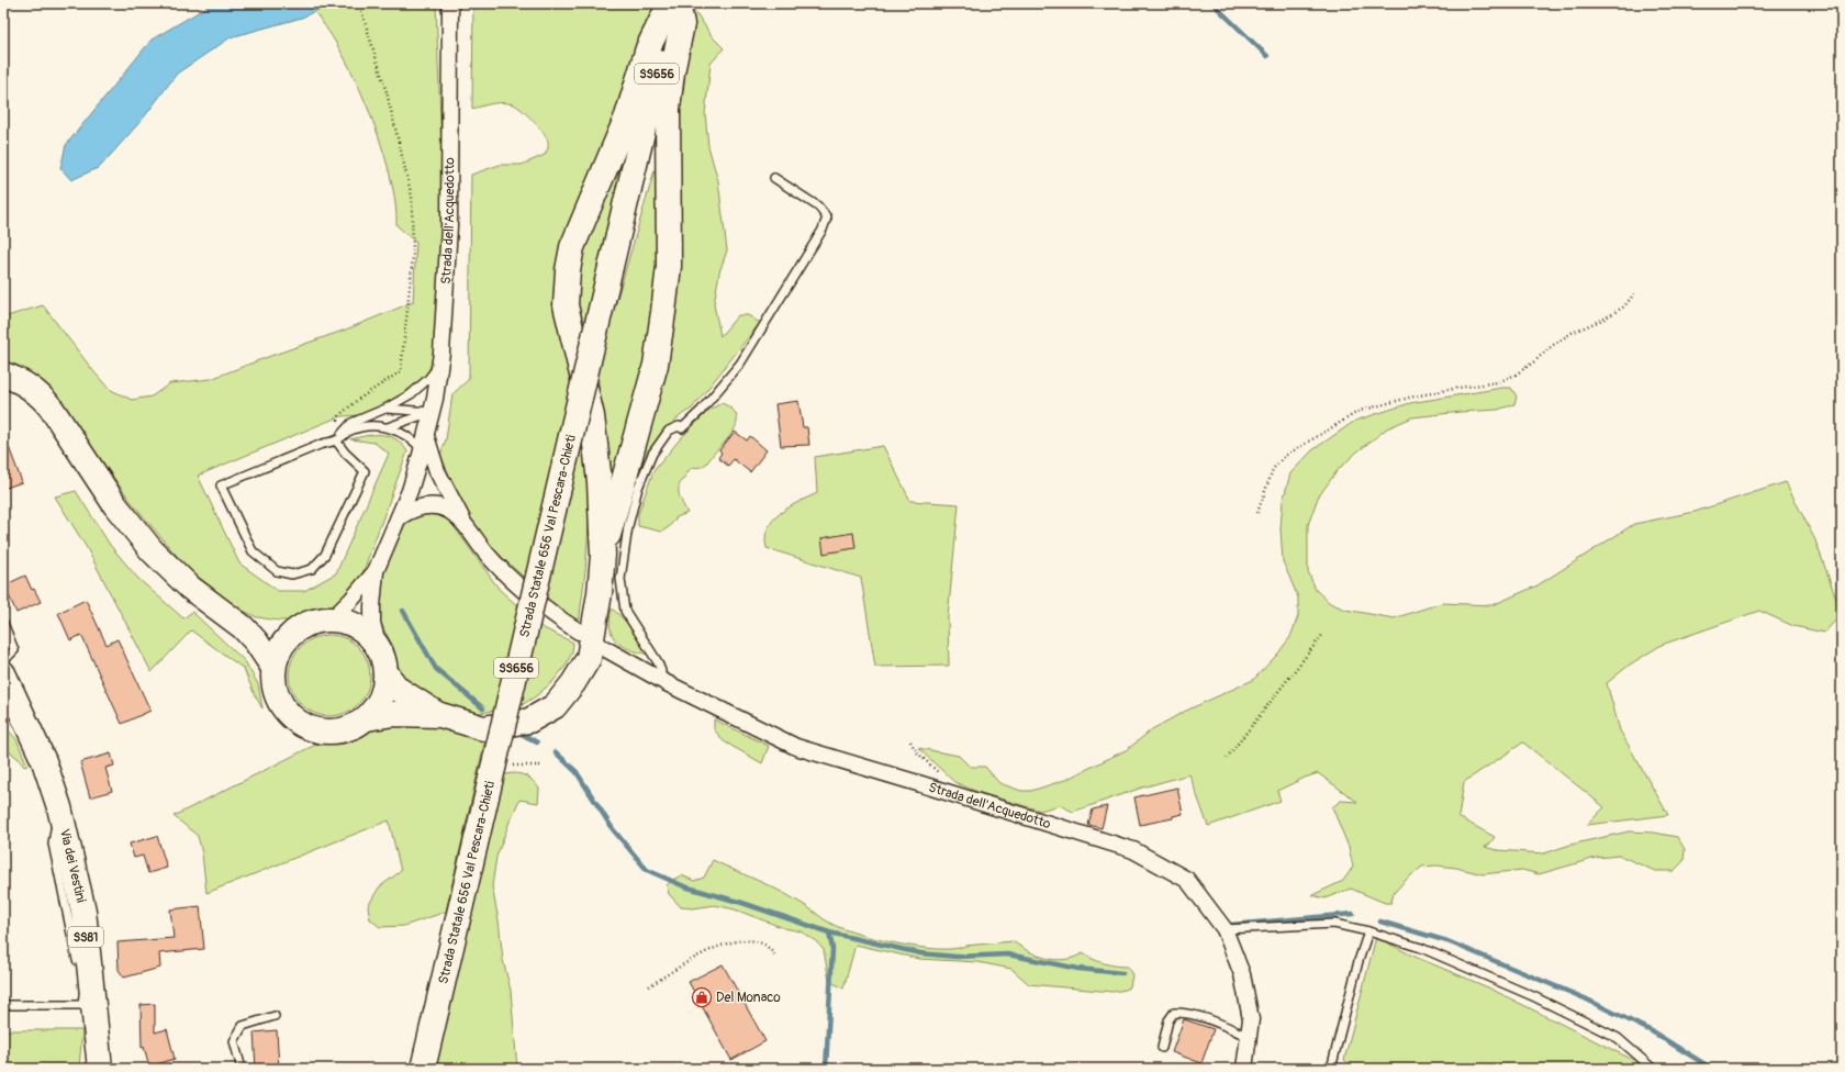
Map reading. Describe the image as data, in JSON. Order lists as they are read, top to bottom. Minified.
{"streets":{"main road":["SS656","Strada Statale 656 Val Pescara-Chieti","Via dei Vestini","SS81"],"street":["Strada dell'Acquedotto"]},"places":{"shop":["Del Monaco"]}}
